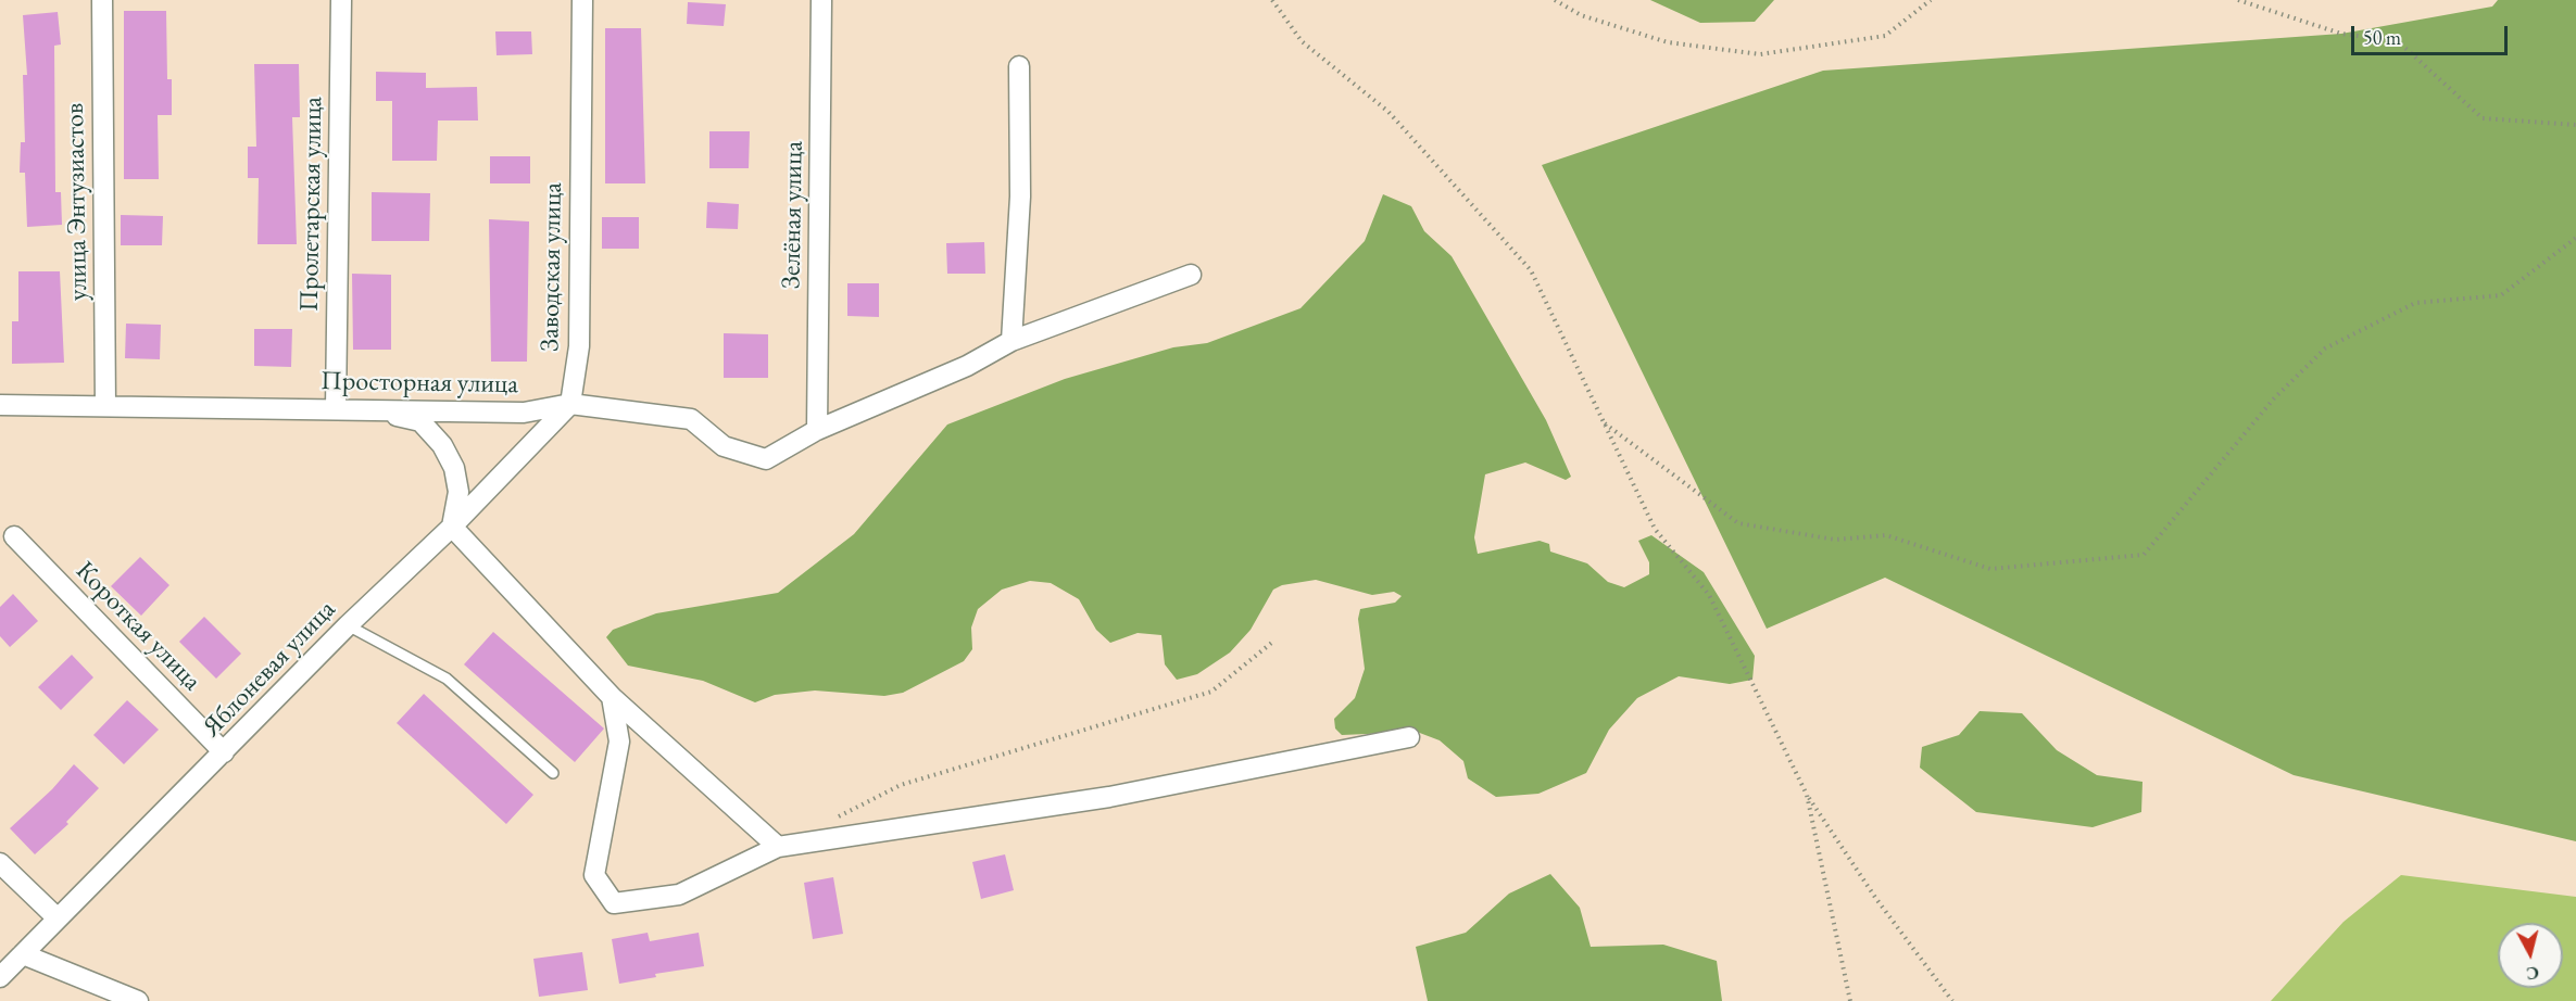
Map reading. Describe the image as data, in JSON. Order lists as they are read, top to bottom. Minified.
{"streets":{"street":["улица Энтузиастов","Пролетарская улица","Зелёная улица","Заводская улица","Просторная улица","Короткая улица","Яблоневая улица"]},"crossings":[["улица Энтузиастов","Просторная улица"],["Пролетарская улица","Просторная улица"],["Зелёная улица","Просторная улица"],["Заводская улица","Просторная улица"],["Короткая улица","Яблоневая улица"]],"scale_bar":"50 m","north":"bottom"}
